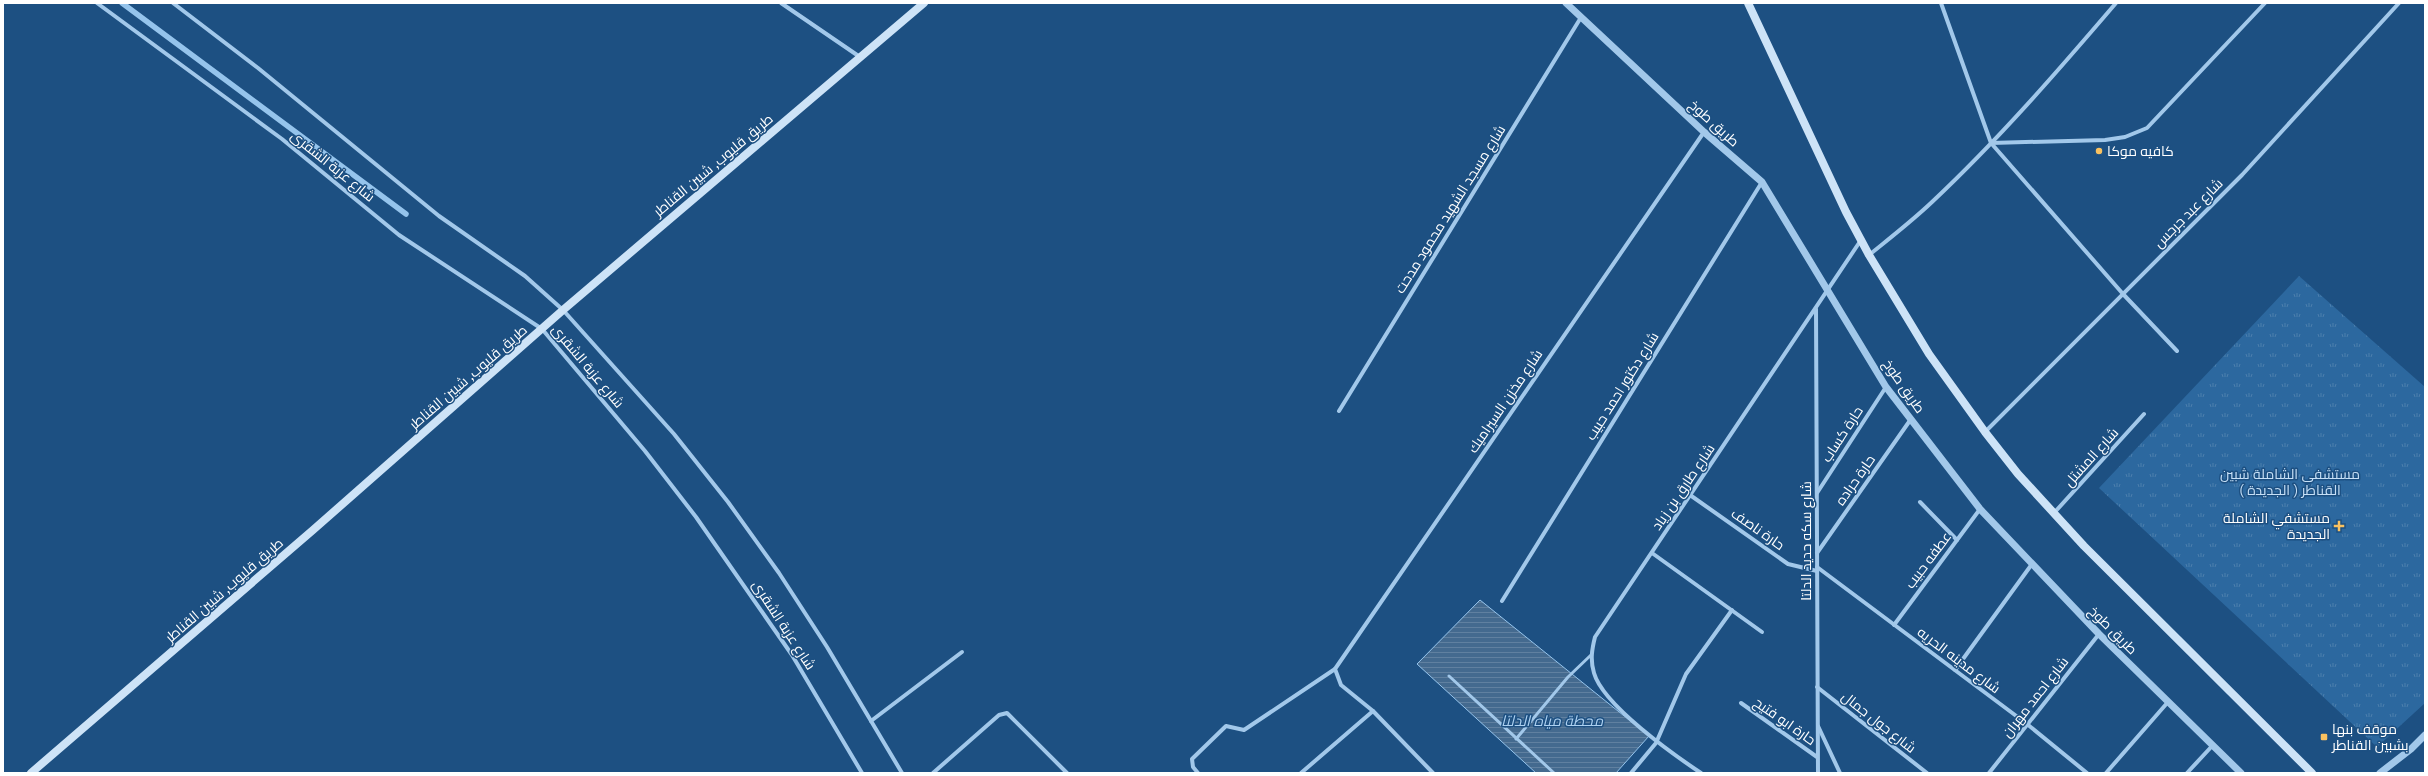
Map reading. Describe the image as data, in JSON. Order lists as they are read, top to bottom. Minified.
{"streets":{"main road":["طريق قليوب, شبين القناطر"],"street":["طريق طوخ","شارع عزبة الشقرى","شارع مسجد الشهيد محمود مدحت","شارع عبد جرجس","شارع دكتور احمد حبيب","شارع مخزن السيراميك","حارة كساب","شارع المشتل","حارة حراده","شارع طارق بن زياد","حارة ناصف","شارع سكه حديد الدلتا","عطفه حبيب","شارع مدينه الحريه","شارع احمد مهران","حارة ابو فتيح","شارع جول جمال"]},"crossings":[["طريق طوخ","شارع مسجد الشهيد محمود مدحت"],["طريق طوخ","شارع دكتور احمد حبيب"],["طريق طوخ","شارع مخزن السيراميك"],["طريق طوخ","حارة كساب"],["طريق طوخ","حارة حراده"],["طريق طوخ","شارع طارق بن زياد"],["طريق طوخ","عطفه حبيب"],["طريق طوخ","شارع احمد مهران"],["طريق قليوب, شبين القناطر","شارع عزبة الشقرى"],["حارة كساب","شارع سكه حديد الدلتا"],["حارة حراده","شارع سكه حديد الدلتا"],["شارع طارق بن زياد","حارة ناصف"],["شارع طارق بن زياد","شارع سكه حديد الدلتا"],["حارة ناصف","شارع سكه حديد الدلتا"],["حارة ناصف","شارع مدينه الحريه"],["شارع سكه حديد الدلتا","شارع مدينه الحريه"],["شارع سكه حديد الدلتا","حارة ابو فتيح"],["شارع سكه حديد الدلتا","شارع جول جمال"],["عطفه حبيب","شارع مدينه الحريه"],["شارع مدينه الحريه","شارع احمد مهران"]],"water":["محطة مياه الدلتا"],"parks":["مستشفي الشاملة شبين القناطر ( الجديدة )"],"places":{"other":["كافيه موكا"],"health":["مستشفي الشاملة الجديدة"],"transit":["موقف بنها بشبين القناطر"]}}
